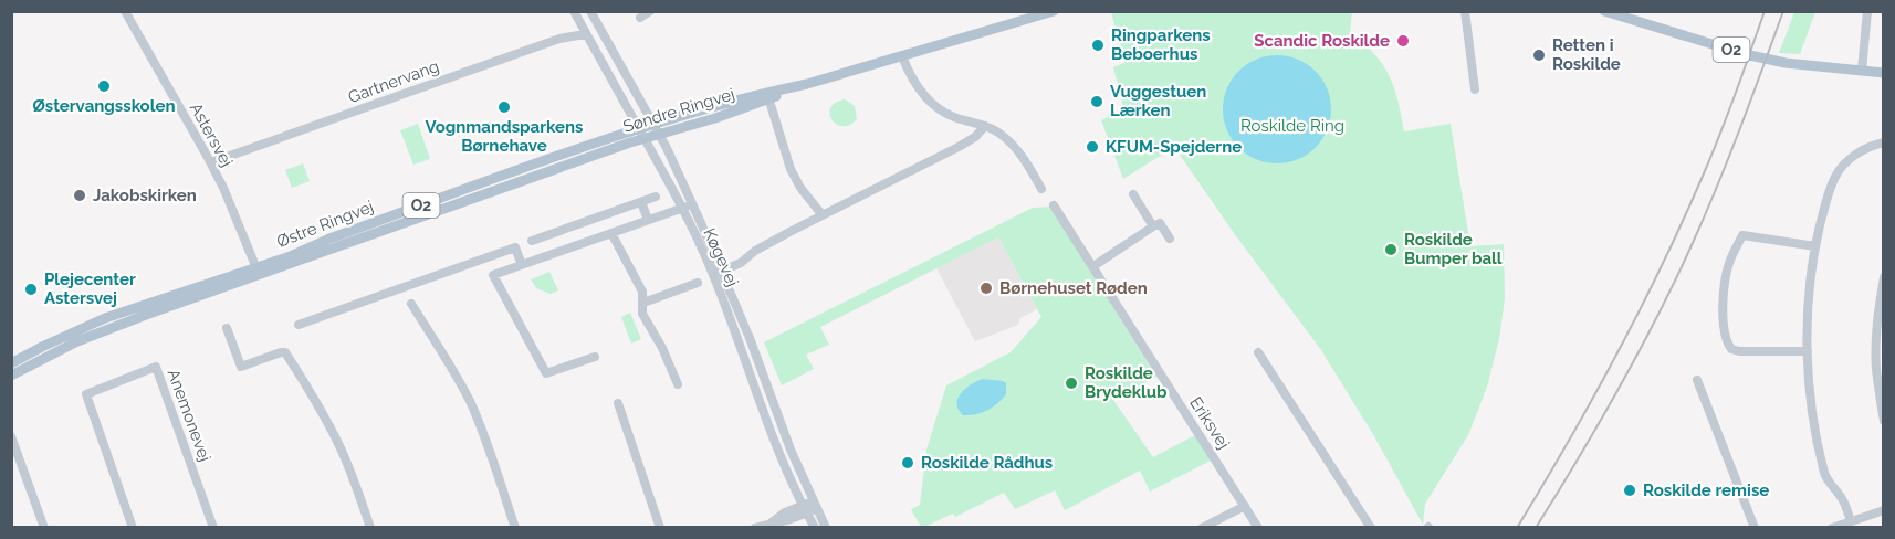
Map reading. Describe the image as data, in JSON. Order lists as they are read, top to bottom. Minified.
{"streets":{"main road":["O2","Søndre Ringvej","Østre Ringvej"],"street":["Gartnervang","Astersvej","Køgevej","Anemonevej","Eriksvej"]},"crossings":[["Gartnervang","Astersvej"],["Gartnervang","Køgevej"],["Søndre Ringvej","Østre Ringvej"],["Søndre Ringvej","Køgevej"],["Astersvej","Østre Ringvej"],["Østre Ringvej","Køgevej"]],"parks":["Roskilde Ring"],"places":["Scandic Roskilde","Ringparkens Beboerhus","Retten i Roskilde","Østervangsskolen","Vuggestuen Lærken","Vognmandsparkens Børnehave","KFUM-Spejderne","Jakobskirken","Roskilde Bumper ball","Børnehuset Røden","Plejecenter Astersvej","Roskilde Brydeklub","Roskilde Rådhus","Roskilde remise"]}
